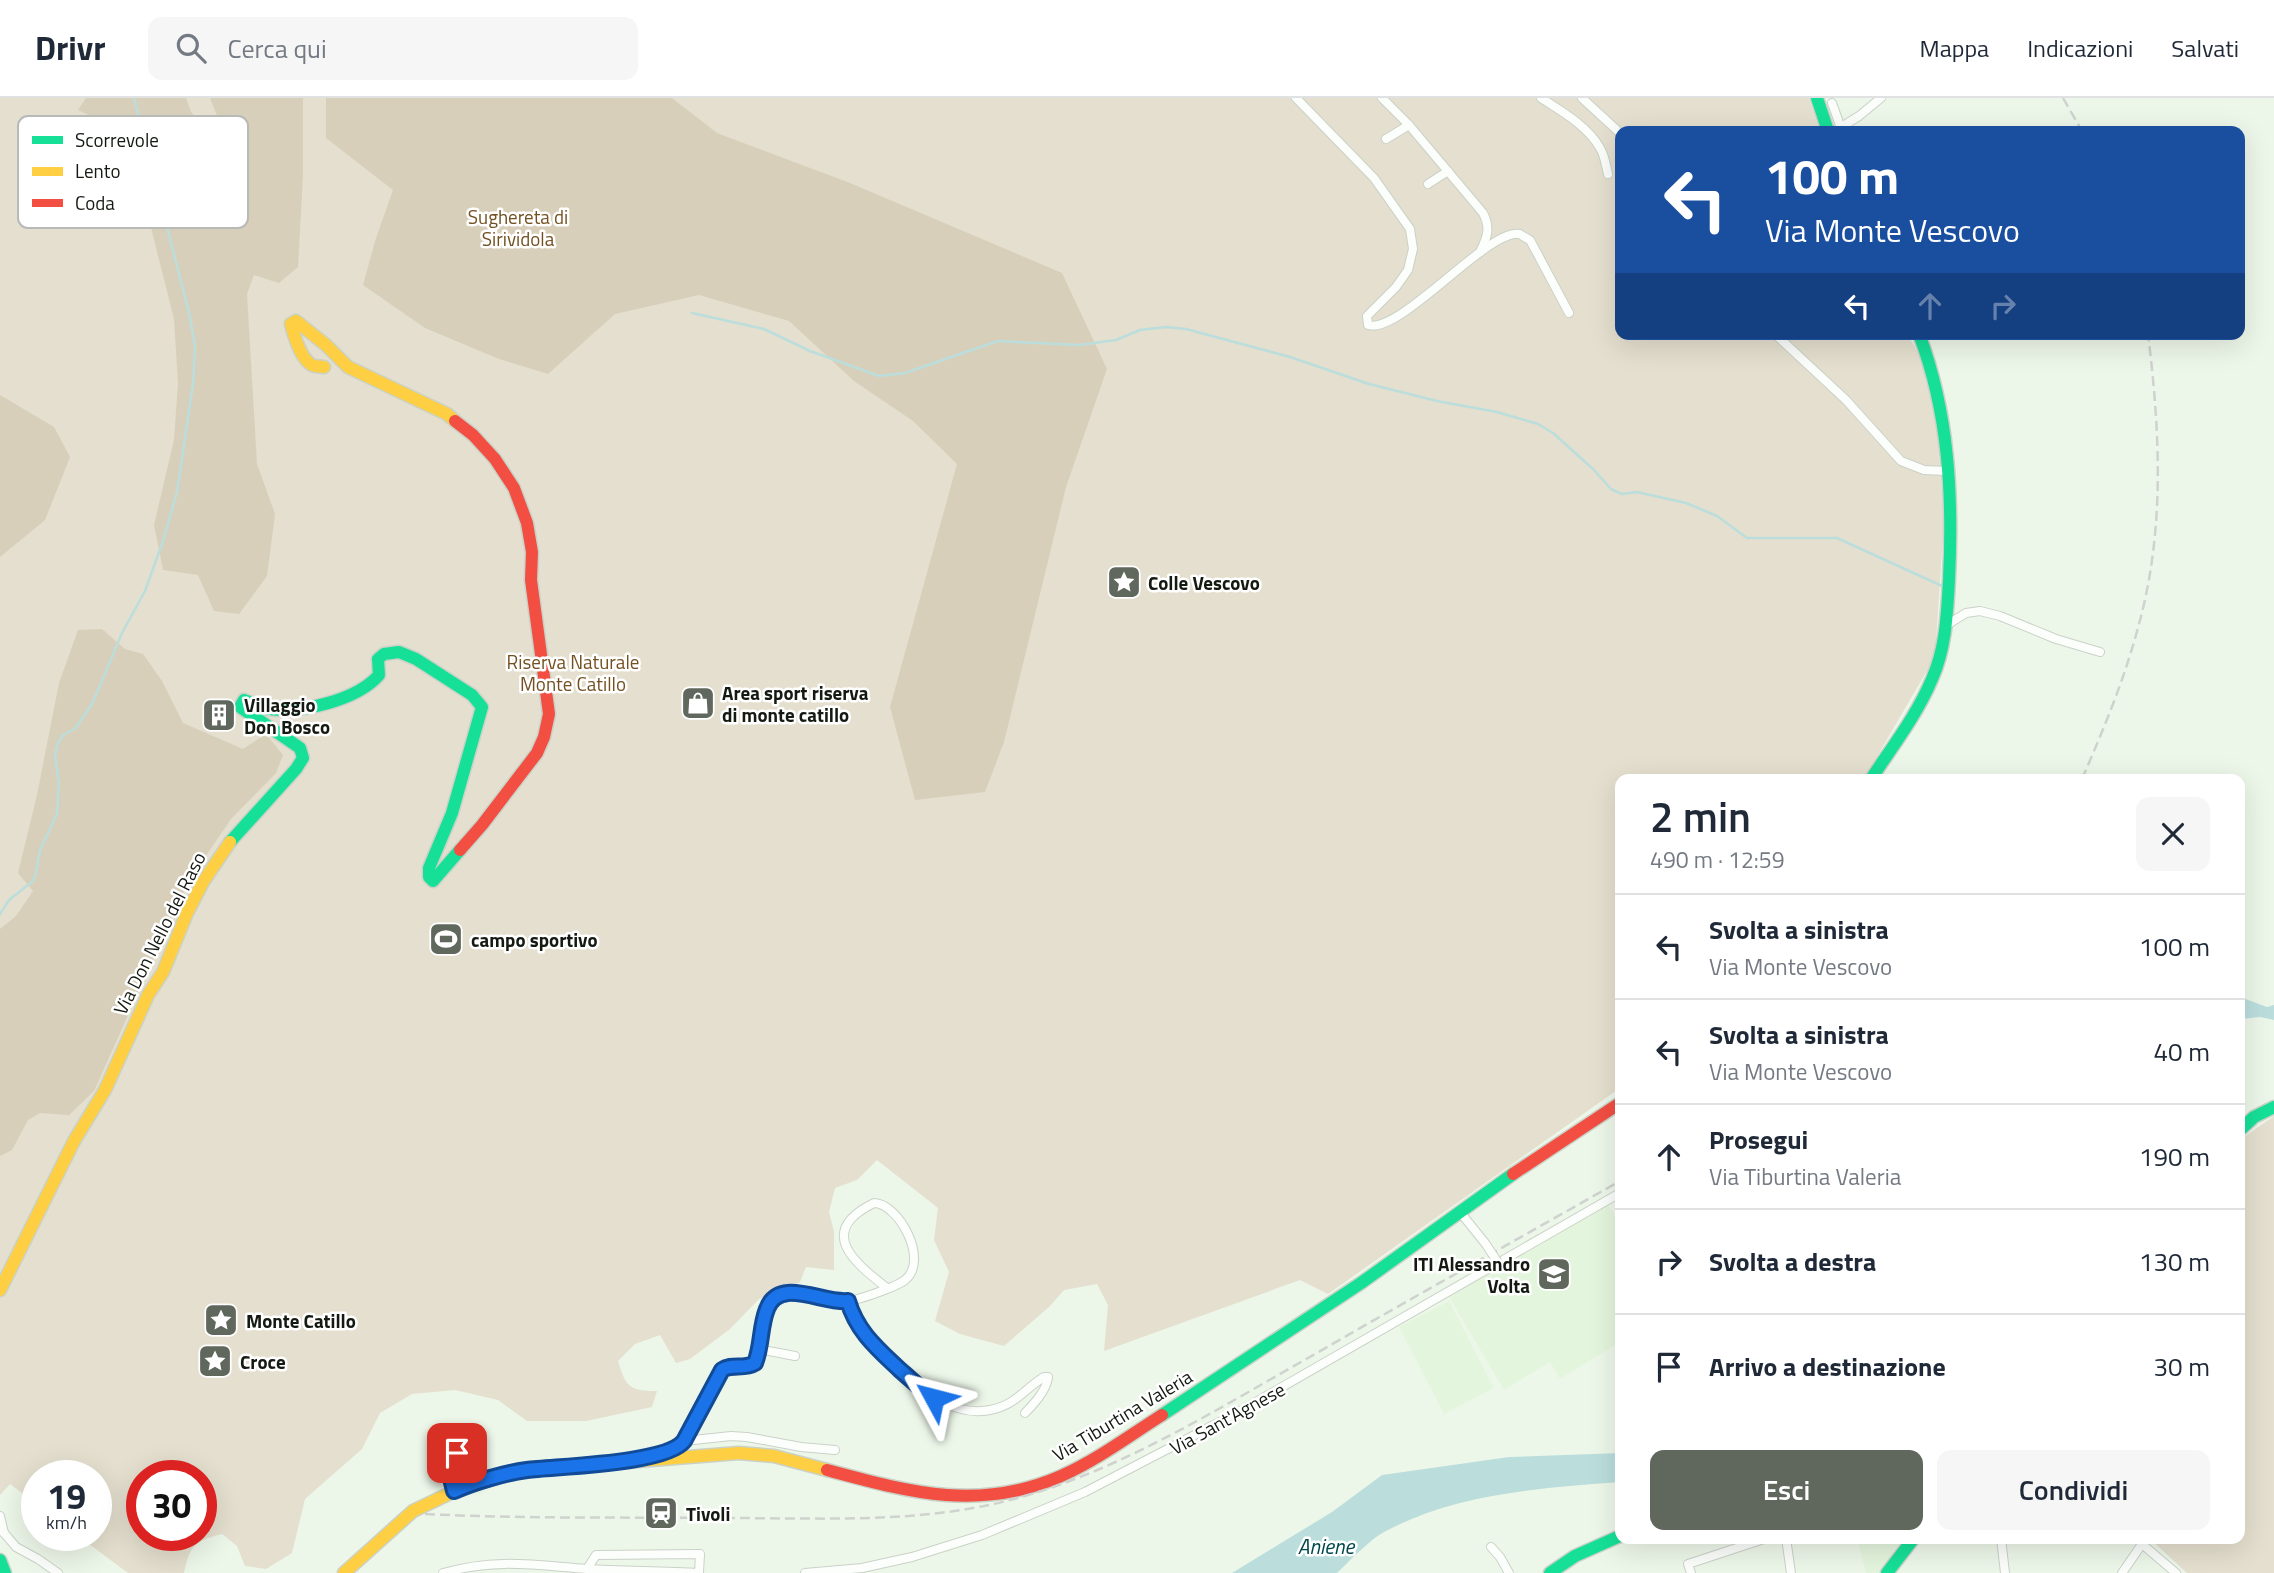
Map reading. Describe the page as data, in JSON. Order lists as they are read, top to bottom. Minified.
{"streets":{"main road":["Via Don Nello del Raso","Via Tiburtina Valeria"],"street":["Via Sant'Agnese"]},"water":["Aniene"],"parks":["Sughereta di Sirividola","Riserva Naturale Monte Catillo"],"places":{"place":["Colle Vescovo","Monte Catillo","Croce"],"shop":["Area sport riserva di monte catillo"],"building":["Villaggio Don Bosco"],"sports":["campo sportivo"],"school or university":["ITI Alessandro Volta"],"station":["Tivoli"]},"legend":["Scorrevole","Lento","Coda"],"page":{"header":"Drivr","search":"Cerca qui","nav":["Mappa","Indicazioni","Salvati"],"turn":["100 m","Via Monte Vescovo"],"heading":["2 min","490 m · 12:59"],"list":[{"name":"Svolta a sinistra","note":"Via Monte Vescovo","value":"100 m"},{"name":"Svolta a sinistra","note":"Via Monte Vescovo","value":"40 m"},{"name":"Prosegui","note":"Via Tiburtina Valeria","value":"190 m"},{"name":"Svolta a destra","value":"130 m"},{"name":"Arrivo a destinazione","value":"30 m"}],"buttons":["Esci","Condividi"],"speed":"19 km/h","limit":"30"}}
